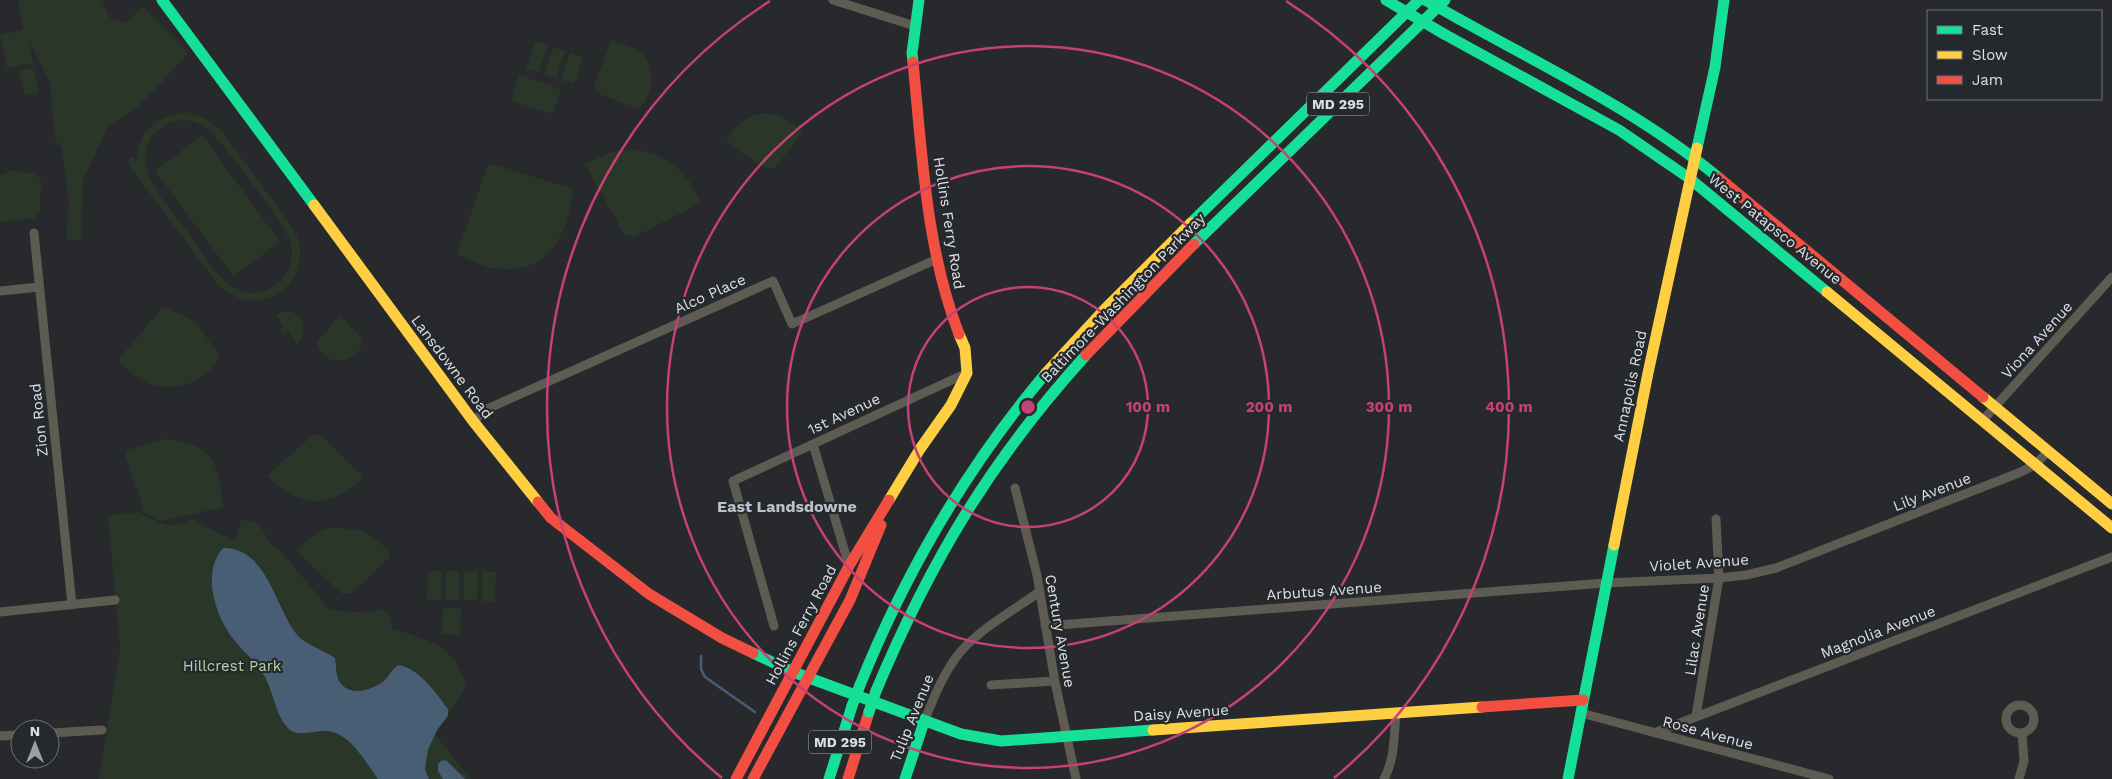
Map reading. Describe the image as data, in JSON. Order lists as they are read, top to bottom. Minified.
{"streets":{"main road":["MD 295","Hollins Ferry Road","West Patapsco Avenue","Baltimore-Washington Parkway","Lansdowne Road","Annapolis Road","Daisy Avenue","Tulip Avenue"],"street":["Alco Place","Viona Avenue","1st Avenue","Zion Road","Lily Avenue","Violet Avenue","Arbutus Avenue","Lilac Avenue","Century Avenue","Magnolia Avenue","Rose Avenue"]},"crossings":[["Hollins Ferry Road","Alco Place"],["Hollins Ferry Road","Lansdowne Road"],["Hollins Ferry Road","1st Avenue"],["Hollins Ferry Road","Daisy Avenue"],["West Patapsco Avenue","Viona Avenue"],["West Patapsco Avenue","Annapolis Road"],["West Patapsco Avenue","Lily Avenue"],["Alco Place","Lansdowne Road"],["Lansdowne Road","Daisy Avenue"],["Annapolis Road","Violet Avenue"],["Annapolis Road","Arbutus Avenue"],["Annapolis Road","Daisy Avenue"],["Annapolis Road","Rose Avenue"],["Lily Avenue","Violet Avenue"],["Violet Avenue","Arbutus Avenue"],["Violet Avenue","Lilac Avenue"],["Arbutus Avenue","Century Avenue"],["Lilac Avenue","Magnolia Avenue"],["Century Avenue","Daisy Avenue"],["Century Avenue","Tulip Avenue"],["Magnolia Avenue","Rose Avenue"],["Daisy Avenue","Tulip Avenue"]],"districts":["East Landsdowne"],"parks":["Hillcrest Park"],"legend":["Fast","Slow","Jam"],"north":"top","rings":["100 m","200 m","300 m","400 m"]}
